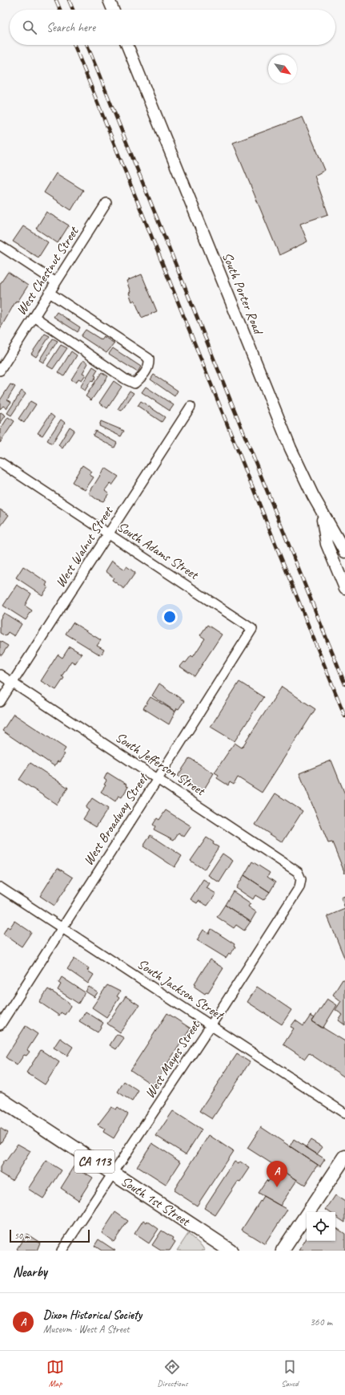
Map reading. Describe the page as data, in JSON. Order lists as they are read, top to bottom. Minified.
{"streets":{"main road":["CA 113","South 1st Street"],"street":["West Chestnut Street","South Porter Road","West Walnut Street","South Adams Street","South Jefferson Street","West Broadway Street","South Jackson Street","West Mayes Street"]},"crossings":[["West Walnut Street","South Adams Street"],["West Walnut Street","South Jefferson Street"],["South Adams Street","West Broadway Street"],["South Jefferson Street","West Broadway Street"],["South Jefferson Street","West Mayes Street"],["West Broadway Street","South Jackson Street"],["South Jackson Street","West Mayes Street"],["West Mayes Street","South 1st Street"]],"scale_bar":"50 m","north":"bottom right","page":{"search":"Search here","pins":"A","scale":"50 m","heading":"Nearby","list":[{"mark":"A","name":"Dixon Historical Society","note":"Museum · West A Street","value":"360 m"}],"nav":["Map","Directions","Saved"]}}
